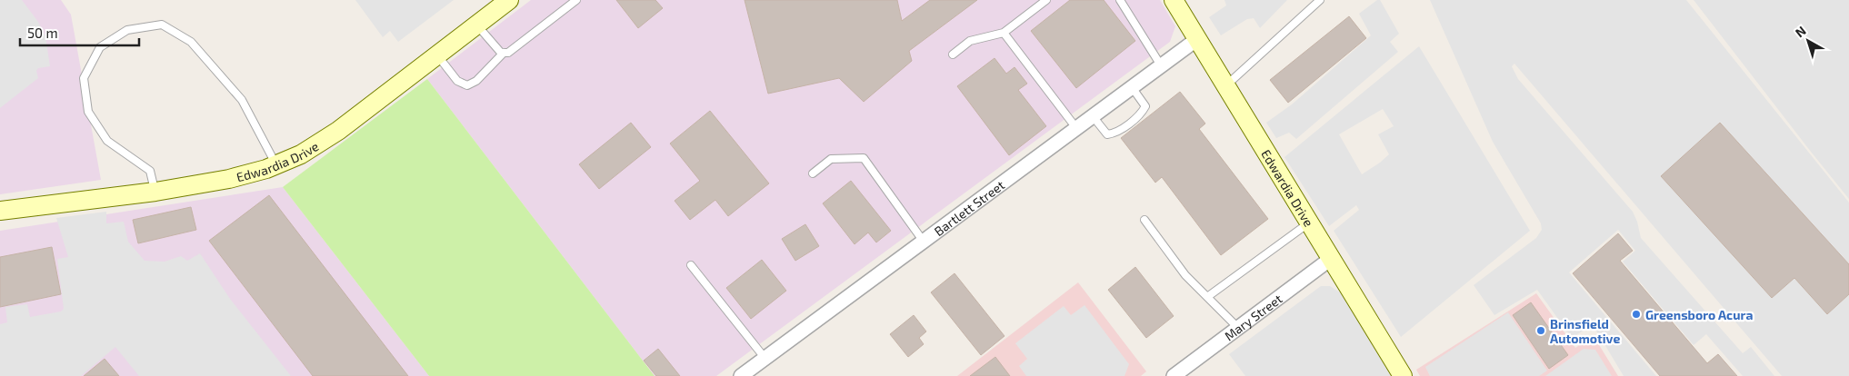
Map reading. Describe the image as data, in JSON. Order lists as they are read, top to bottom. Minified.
{"streets":{"main road":["Edwardia Drive"],"street":["Bartlett Street","Mary Street"]},"crossings":[["Edwardia Drive","Bartlett Street"],["Edwardia Drive","Mary Street"]],"places":["Greensboro Acura","Brinsfield Automotive"],"scale_bar":"50 m","north":"top left"}
